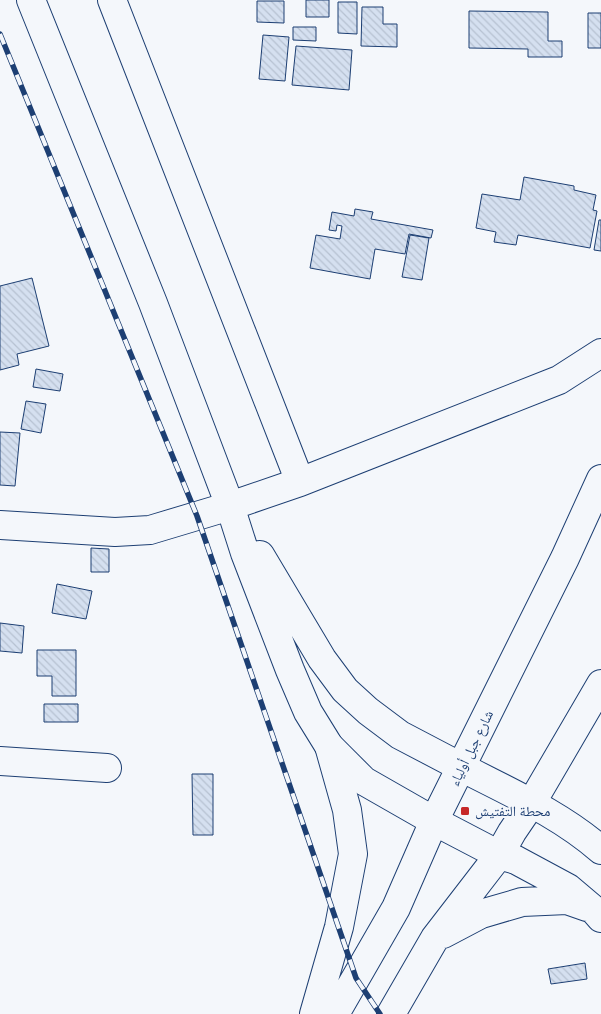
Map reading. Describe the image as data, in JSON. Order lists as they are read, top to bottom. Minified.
{"streets":{"street":["شارع جبل أولياء"]},"places":{"transit":["محطة التفتيش"]}}
